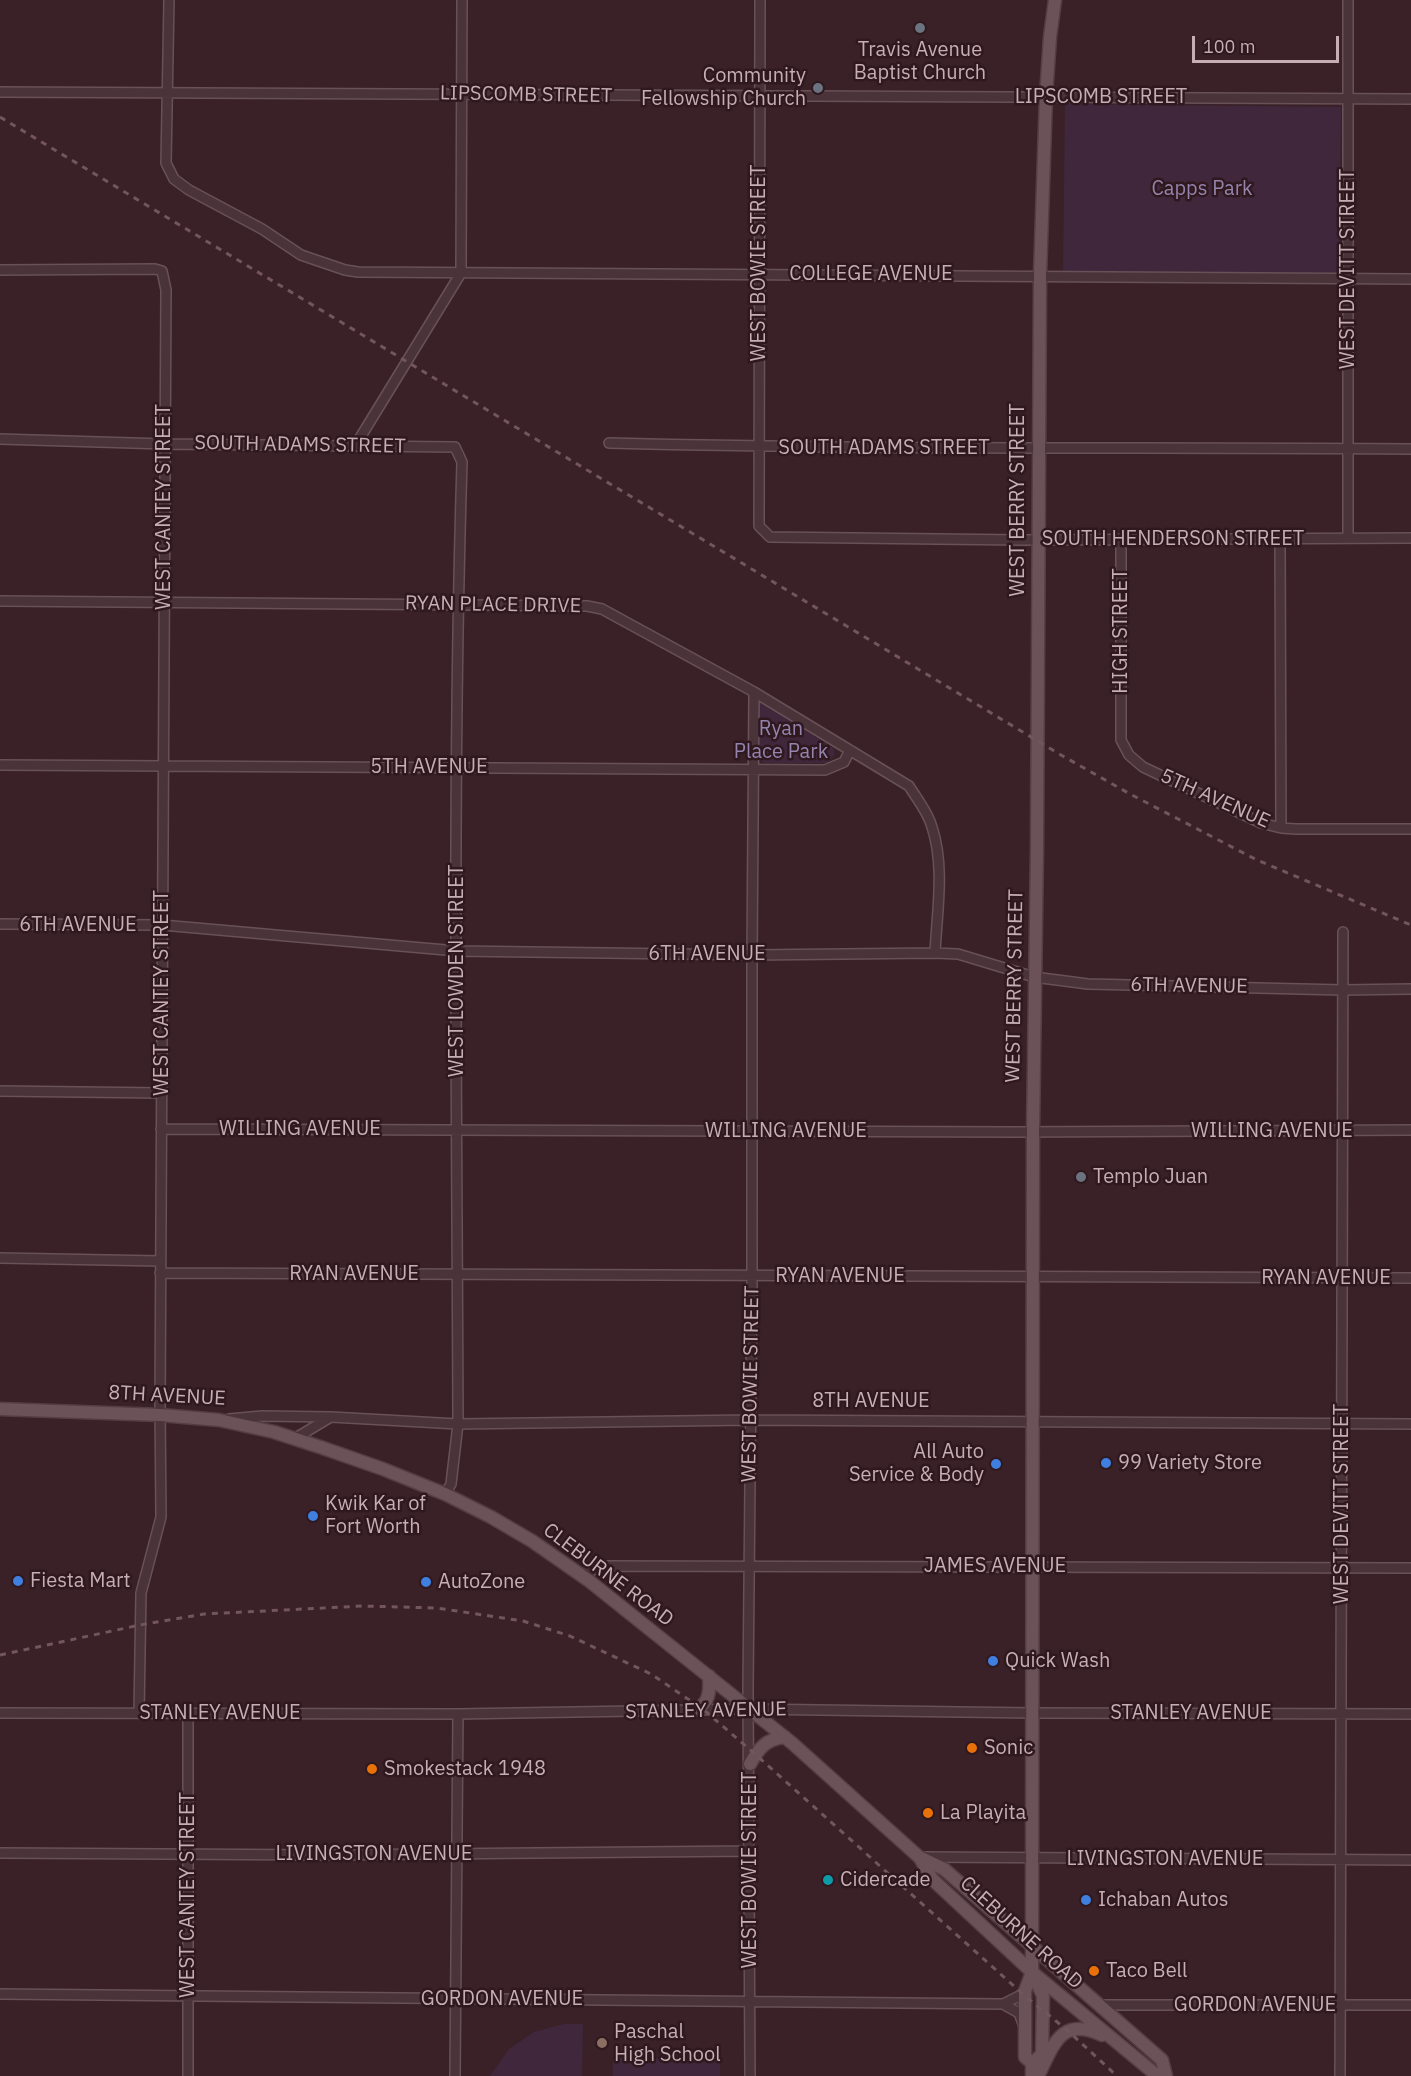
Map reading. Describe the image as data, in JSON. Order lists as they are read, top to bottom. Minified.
{"streets":{"main road":["WEST BERRY STREET","8TH AVENUE","CLEBURNE ROAD"],"street":["LIPSCOMB STREET","WEST BOWIE STREET","WEST DEVITT STREET","COLLEGE AVENUE","SOUTH ADAMS STREET","WEST CANTEY STREET","SOUTH HENDERSON STREET","RYAN PLACE DRIVE","HIGH STREET","5TH AVENUE","6TH AVENUE","WEST LOWDEN STREET","WILLING AVENUE","RYAN AVENUE","JAMES AVENUE","STANLEY AVENUE","LIVINGSTON AVENUE","GORDON AVENUE"]},"crossings":[["LIPSCOMB STREET","WEST BOWIE STREET"],["LIPSCOMB STREET","WEST DEVITT STREET"],["LIPSCOMB STREET","COLLEGE AVENUE"],["LIPSCOMB STREET","WEST BERRY STREET"],["WEST BOWIE STREET","COLLEGE AVENUE"],["WEST BOWIE STREET","SOUTH ADAMS STREET"],["WEST BOWIE STREET","SOUTH HENDERSON STREET"],["WEST BOWIE STREET","RYAN PLACE DRIVE"],["WEST BOWIE STREET","5TH AVENUE"],["WEST BOWIE STREET","6TH AVENUE"],["WEST BOWIE STREET","WILLING AVENUE"],["WEST BOWIE STREET","RYAN AVENUE"],["WEST BOWIE STREET","8TH AVENUE"],["WEST BOWIE STREET","JAMES AVENUE"],["WEST BOWIE STREET","CLEBURNE ROAD"],["WEST BOWIE STREET","STANLEY AVENUE"],["WEST BOWIE STREET","LIVINGSTON AVENUE"],["WEST BOWIE STREET","GORDON AVENUE"],["WEST DEVITT STREET","COLLEGE AVENUE"],["WEST DEVITT STREET","SOUTH ADAMS STREET"],["WEST DEVITT STREET","SOUTH HENDERSON STREET"],["WEST DEVITT STREET","6TH AVENUE"],["WEST DEVITT STREET","WILLING AVENUE"],["WEST DEVITT STREET","RYAN AVENUE"],["WEST DEVITT STREET","8TH AVENUE"],["WEST DEVITT STREET","JAMES AVENUE"],["WEST DEVITT STREET","STANLEY AVENUE"],["WEST DEVITT STREET","LIVINGSTON AVENUE"],["WEST DEVITT STREET","GORDON AVENUE"],["COLLEGE AVENUE","WEST BERRY STREET"],["SOUTH ADAMS STREET","WEST BERRY STREET"],["SOUTH ADAMS STREET","WEST CANTEY STREET"],["SOUTH ADAMS STREET","WEST LOWDEN STREET"],["WEST BERRY STREET","SOUTH HENDERSON STREET"],["WEST BERRY STREET","6TH AVENUE"],["WEST BERRY STREET","WILLING AVENUE"],["WEST BERRY STREET","RYAN AVENUE"],["WEST BERRY STREET","8TH AVENUE"],["WEST BERRY STREET","JAMES AVENUE"],["WEST BERRY STREET","CLEBURNE ROAD"],["WEST BERRY STREET","STANLEY AVENUE"],["WEST BERRY STREET","LIVINGSTON AVENUE"],["WEST CANTEY STREET","RYAN PLACE DRIVE"],["WEST CANTEY STREET","5TH AVENUE"],["WEST CANTEY STREET","6TH AVENUE"],["WEST CANTEY STREET","WILLING AVENUE"],["WEST CANTEY STREET","RYAN AVENUE"],["WEST CANTEY STREET","8TH AVENUE"],["WEST CANTEY STREET","STANLEY AVENUE"],["WEST CANTEY STREET","LIVINGSTON AVENUE"],["WEST CANTEY STREET","GORDON AVENUE"],["SOUTH HENDERSON STREET","HIGH STREET"],["RYAN PLACE DRIVE","5TH AVENUE"],["RYAN PLACE DRIVE","6TH AVENUE"],["RYAN PLACE DRIVE","WEST LOWDEN STREET"],["HIGH STREET","5TH AVENUE"],["5TH AVENUE","WEST LOWDEN STREET"],["6TH AVENUE","WEST LOWDEN STREET"],["WEST LOWDEN STREET","WILLING AVENUE"],["WEST LOWDEN STREET","RYAN AVENUE"],["WEST LOWDEN STREET","8TH AVENUE"],["WEST LOWDEN STREET","CLEBURNE ROAD"],["8TH AVENUE","CLEBURNE ROAD"],["JAMES AVENUE","CLEBURNE ROAD"],["CLEBURNE ROAD","STANLEY AVENUE"],["CLEBURNE ROAD","LIVINGSTON AVENUE"],["CLEBURNE ROAD","GORDON AVENUE"]],"parks":["Capps Park","Ryan Place Park"],"places":["Travis Avenue Baptist Church","Community Fellowship Church","Templo Juan","99 Variety Store","All Auto Service & Body","Kwik Kar of Fort Worth","Fiesta Mart","AutoZone","Quick Wash","Sonic","Smokestack 1948","La Playita","Cidercade","Ichaban Autos","Taco Bell","Paschal High School"],"scale_bar":"100 m"}
